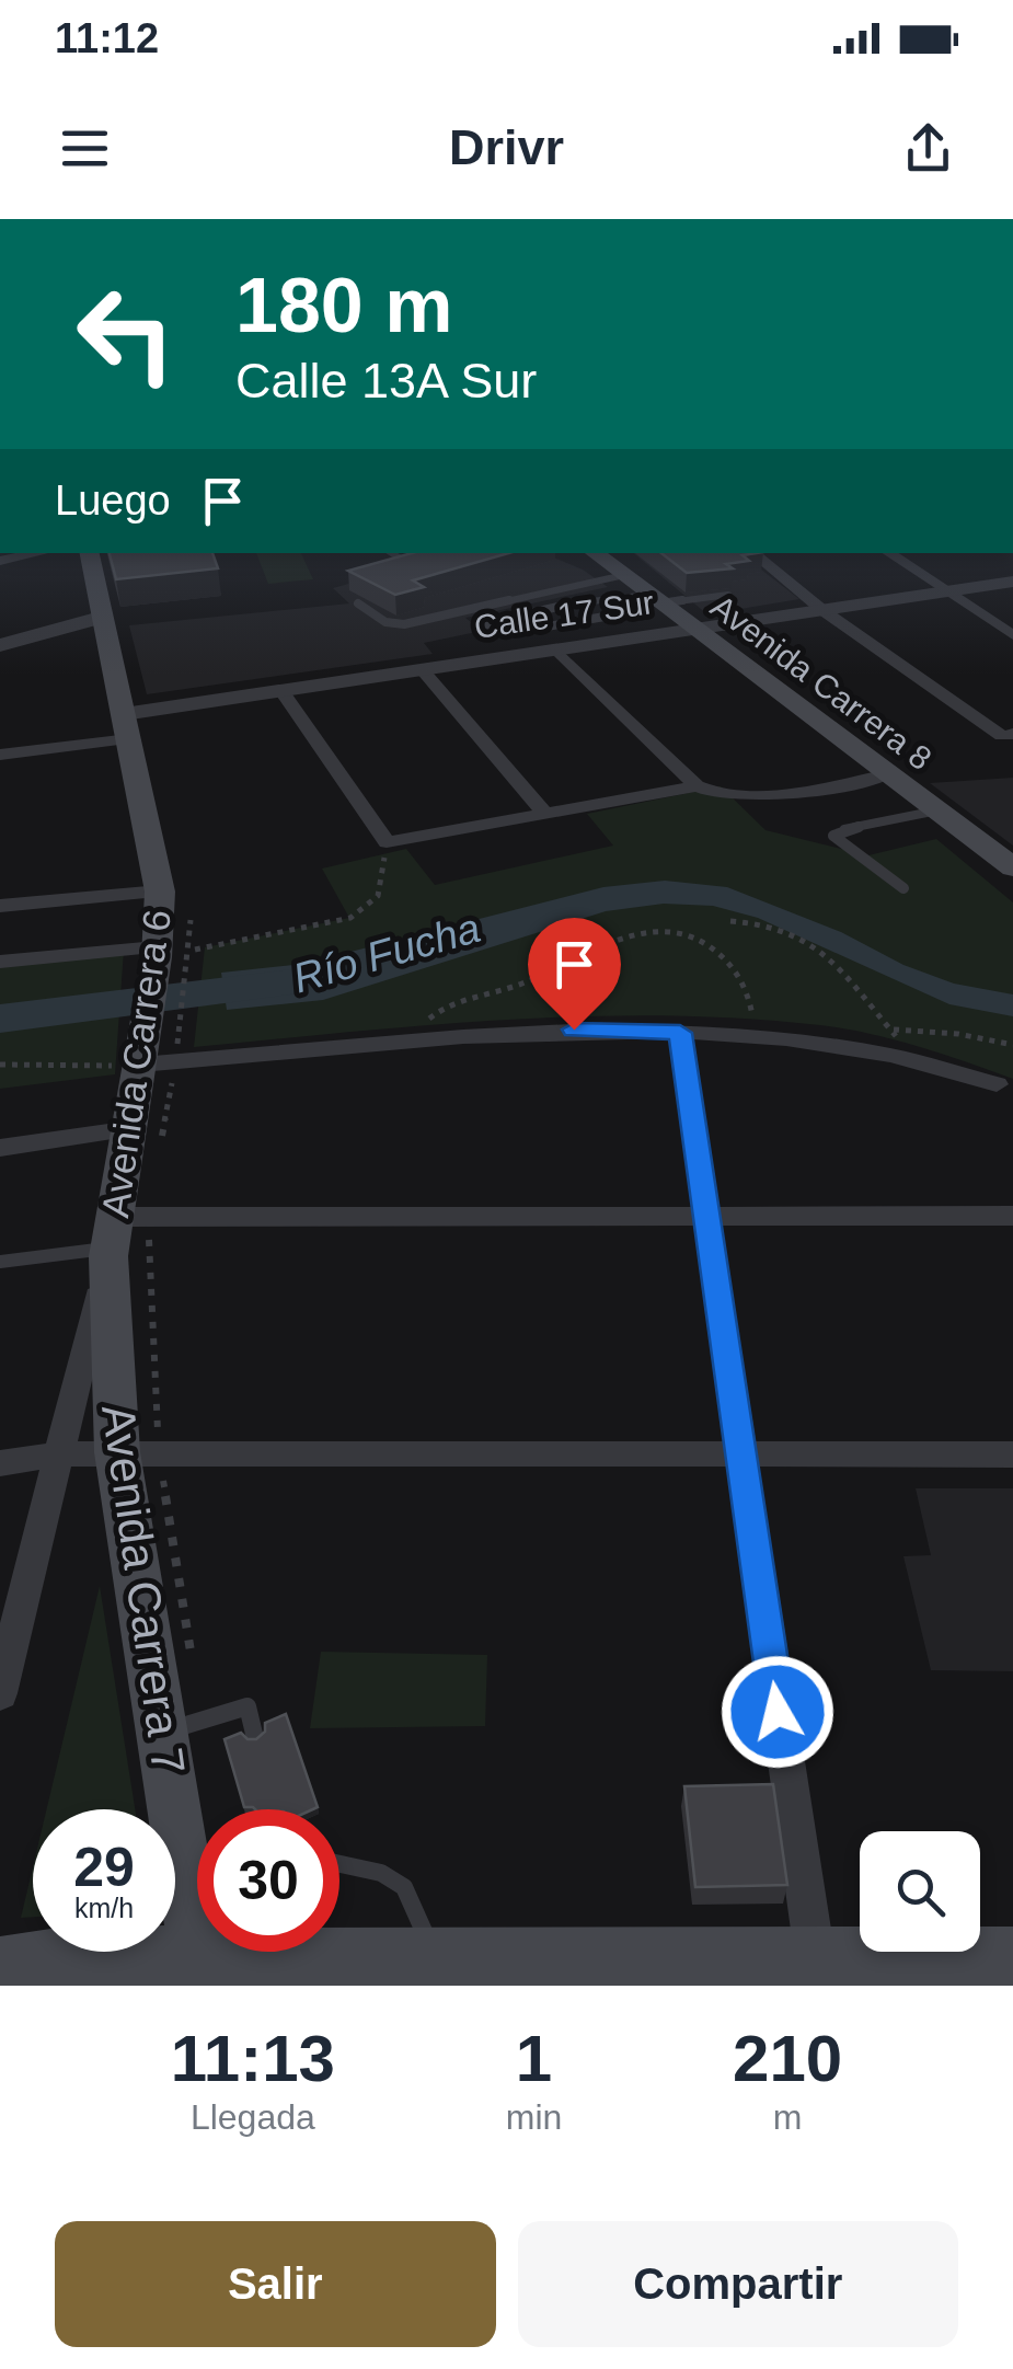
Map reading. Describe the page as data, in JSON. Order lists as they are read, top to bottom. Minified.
{"streets":{"main road":["Avenida Carrera 8","Avenida Carrera 6","Avenida Carrera 7"],"street":["Calle 17 Sur"]},"crossings":[["Calle 17 Sur","Avenida Carrera 8"],["Calle 17 Sur","Avenida Carrera 6"],["Avenida Carrera 6","Avenida Carrera 7"]],"water":["Río Fucha"],"page":{"status":"11:12","header":"Drivr","turn":["180 m","Calle 13A Sur"],"then":"Luego","speed":"29 km/h","limit":"30","eta":["11:13","Llegada","1","min","210","m"],"buttons":["Salir","Compartir"]}}
